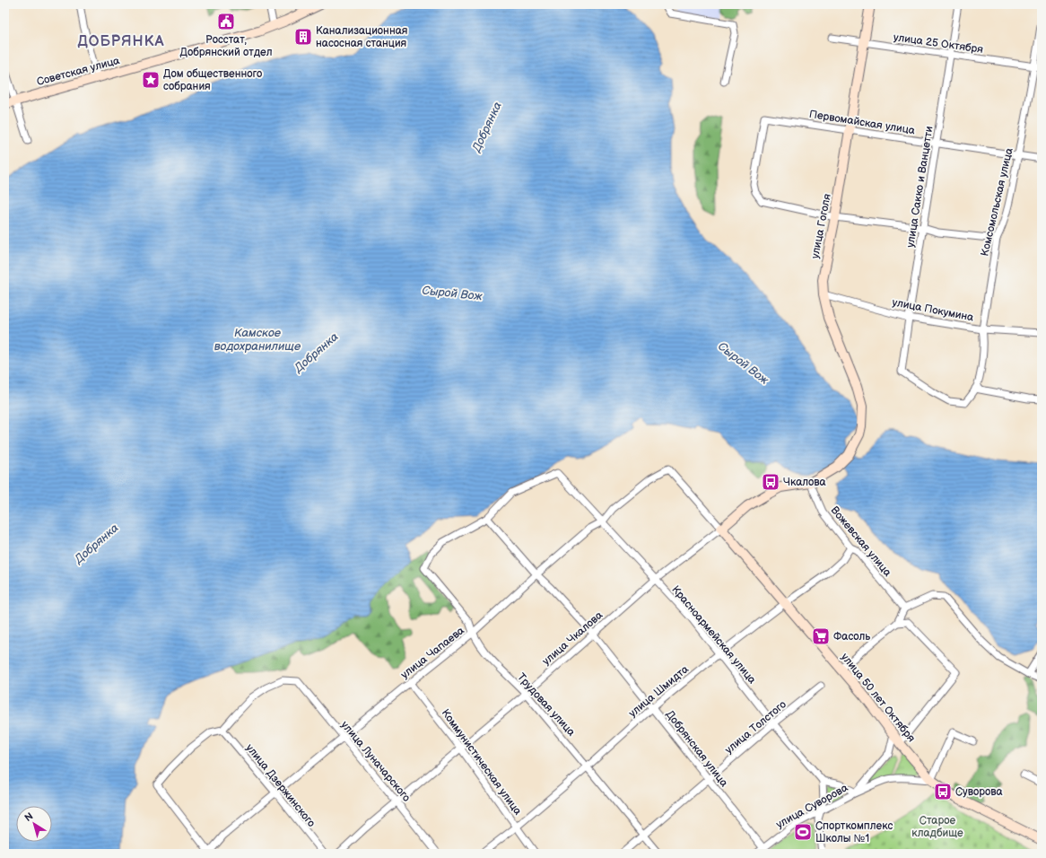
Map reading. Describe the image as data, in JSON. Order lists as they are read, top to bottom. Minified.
{"streets":{"main road":["Советская улица","улица Гоголя","улица Чкалова","улица 50 лет Октября"],"street":["улица 25 Октября","Первомайская улица","улица Сакко и Ванцетти","Комсомольская улица","улица Покумина","Вожевская улица","Красноармейская улица","улица Чапаева","улица Шмидта","Трудовая улица","улица Толстого","Добрянская улица","улица Луначарского","Коммунистическая улица","улица Дзержинского","улица Суворова"]},"crossings":[["улица 25 Октября","улица Сакко и Ванцетти"],["улица 25 Октября","Комсомольская улица"],["улица 25 Октября","улица Гоголя"],["Первомайская улица","улица Сакко и Ванцетти"],["Первомайская улица","Комсомольская улица"],["Первомайская улица","улица Гоголя"],["улица Сакко и Ванцетти","Комсомольская улица"],["улица Сакко и Ванцетти","улица Покумина"],["Комсомольская улица","улица Покумина"],["улица Гоголя","улица Покумина"],["улица Гоголя","улица Чкалова"],["Вожевская улица","улица Чкалова"],["Вожевская улица","улица Шмидта"],["Красноармейская улица","улица Чкалова"],["Красноармейская улица","улица Чапаева"],["Красноармейская улица","улица Шмидта"],["Красноармейская улица","Трудовая улица"],["Красноармейская улица","улица Толстого"],["Красноармейская улица","Добрянская улица"],["улица Чкалова","улица 50 лет Октября"],["улица Чкалова","Трудовая улица"],["улица Чкалова","Добрянская улица"],["улица Чкалова","улица Луначарского"],["улица Чкалова","Коммунистическая улица"],["улица Чапаева","улица 50 лет Октября"],["улица Чапаева","Трудовая улица"],["улица Чапаева","Добрянская улица"],["улица Чапаева","улица Луначарского"],["улица Чапаева","Коммунистическая улица"],["улица Чапаева","улица Дзержинского"],["улица Шмидта","улица 50 лет Октября"],["улица Шмидта","Трудовая улица"],["улица Шмидта","Добрянская улица"],["улица Шмидта","Коммунистическая улица"],["улица 50 лет Октября","улица Суворова"],["Трудовая улица","улица Толстого"],["Трудовая улица","Добрянская улица"],["улица Толстого","Добрянская улица"],["Добрянская улица","улица Суворова"],["улица Луначарского","улица Дзержинского"]],"districts":["ДОБРЯНКА"],"water":["Добрянка","Сырой Вож","Камское водохранилище"],"parks":["Старое кладбище"],"places":{"public building":["Росстат, Добрянский отдел"],"building":["Канализационная насосная станция"],"place":["Дом общественного собрания"],"bus stop":["Чкалова","Суворова"],"supermarket":["Фасоль"],"sports":["Спорткомплекс Школы №1"]},"north":"top left"}
